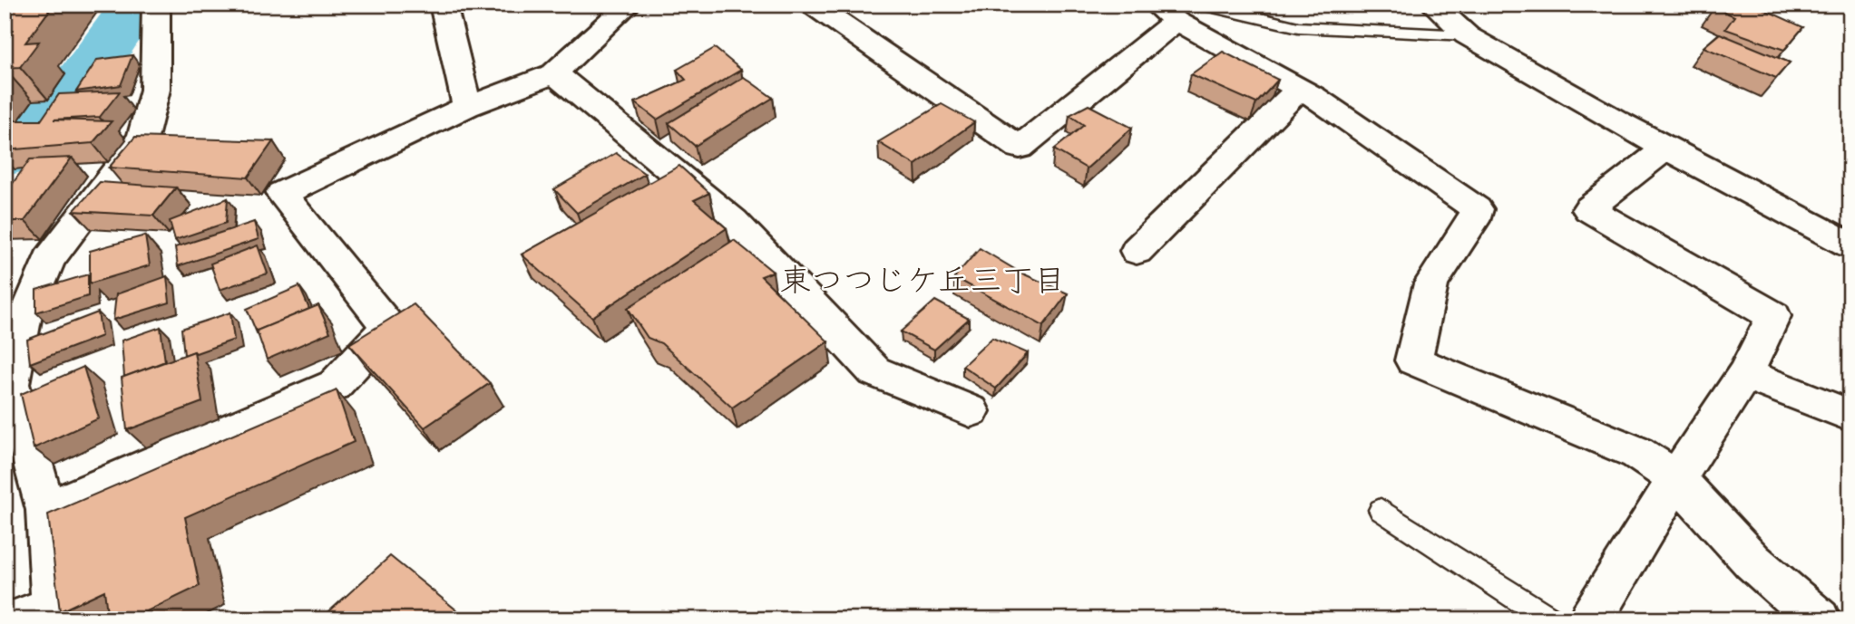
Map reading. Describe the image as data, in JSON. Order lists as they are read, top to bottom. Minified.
{"districts":["東つつじケ丘三丁目"]}
